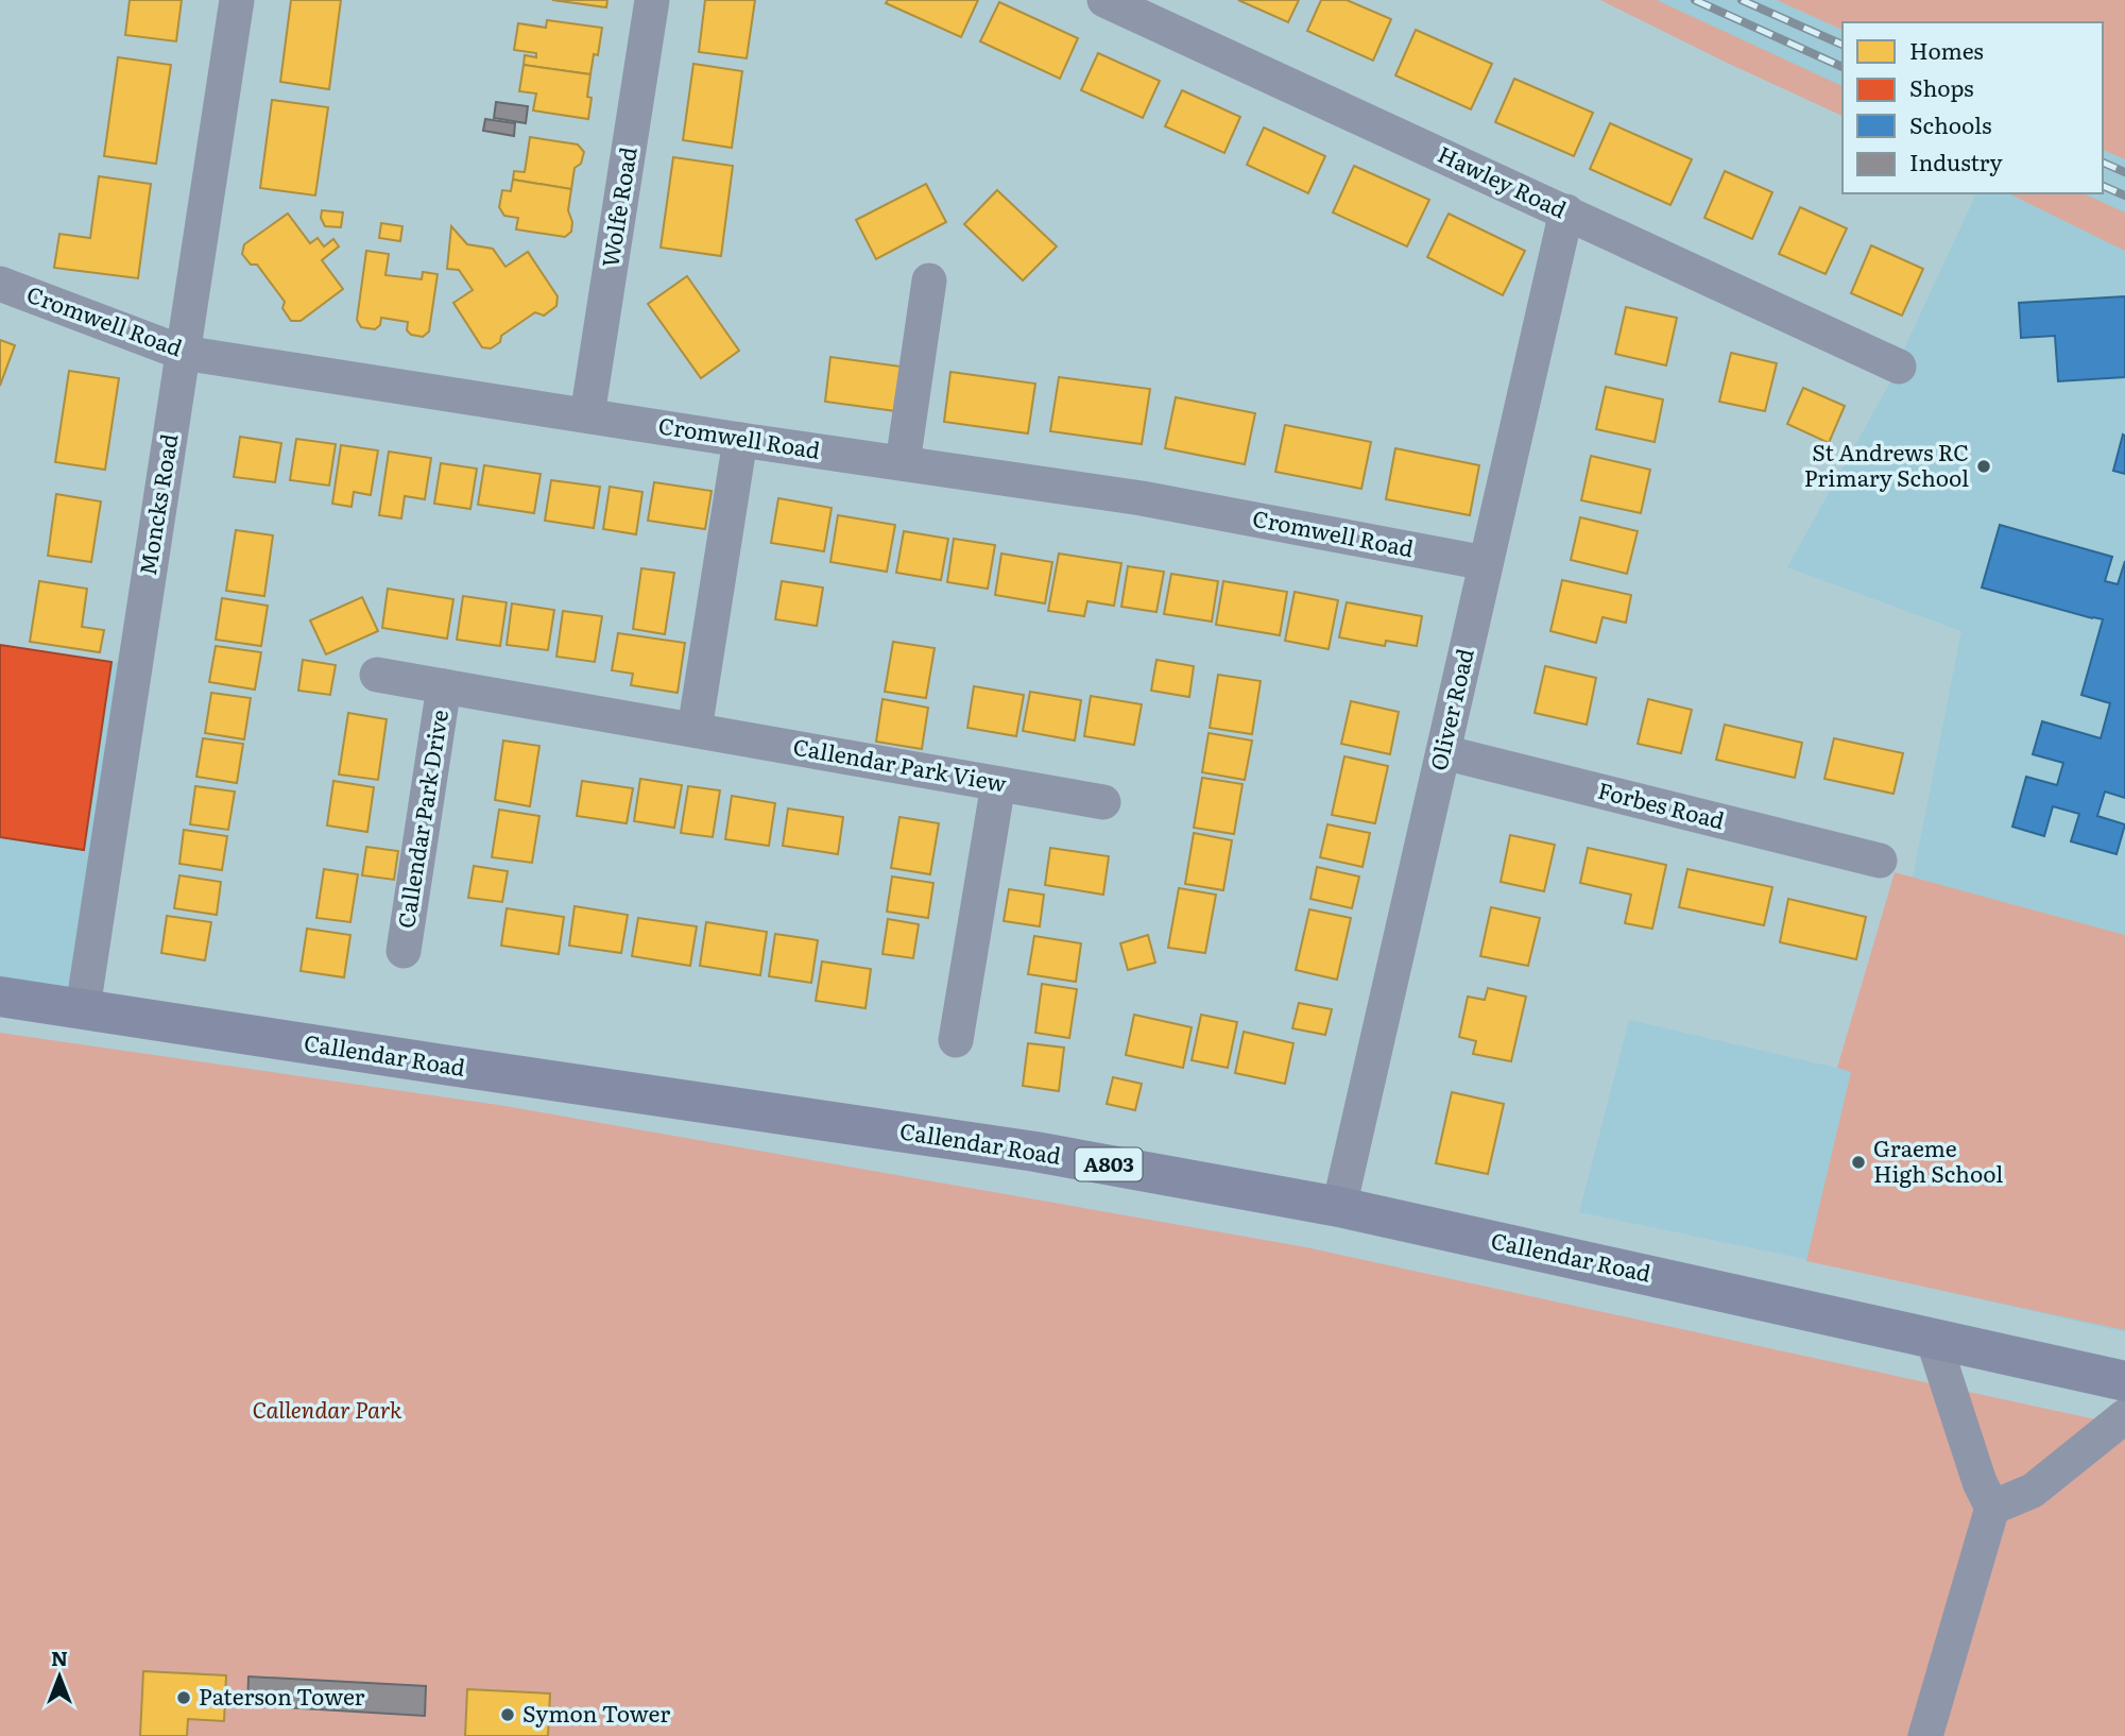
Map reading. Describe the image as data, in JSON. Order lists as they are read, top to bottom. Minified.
{"streets":{"main road":["Callendar Road","A803"],"street":["Hawley Road","Wolfe Road","Cromwell Road","Moncks Road","Oliver Road","Callendar Park View","Forbes Road","Callendar Park Drive"]},"crossings":[["Hawley Road","Oliver Road"],["Wolfe Road","Cromwell Road"],["Cromwell Road","Moncks Road"],["Cromwell Road","Oliver Road"],["Moncks Road","Callendar Road"],["Oliver Road","Forbes Road"],["Oliver Road","Callendar Road"],["Callendar Park View","Callendar Park Drive"]],"parks":["Callendar Park"],"places":["St Andrews RC Primary School","Graeme High School","Paterson Tower","Symon Tower"],"legend":["Homes","Shops","Schools","Industry"],"north":"top"}
